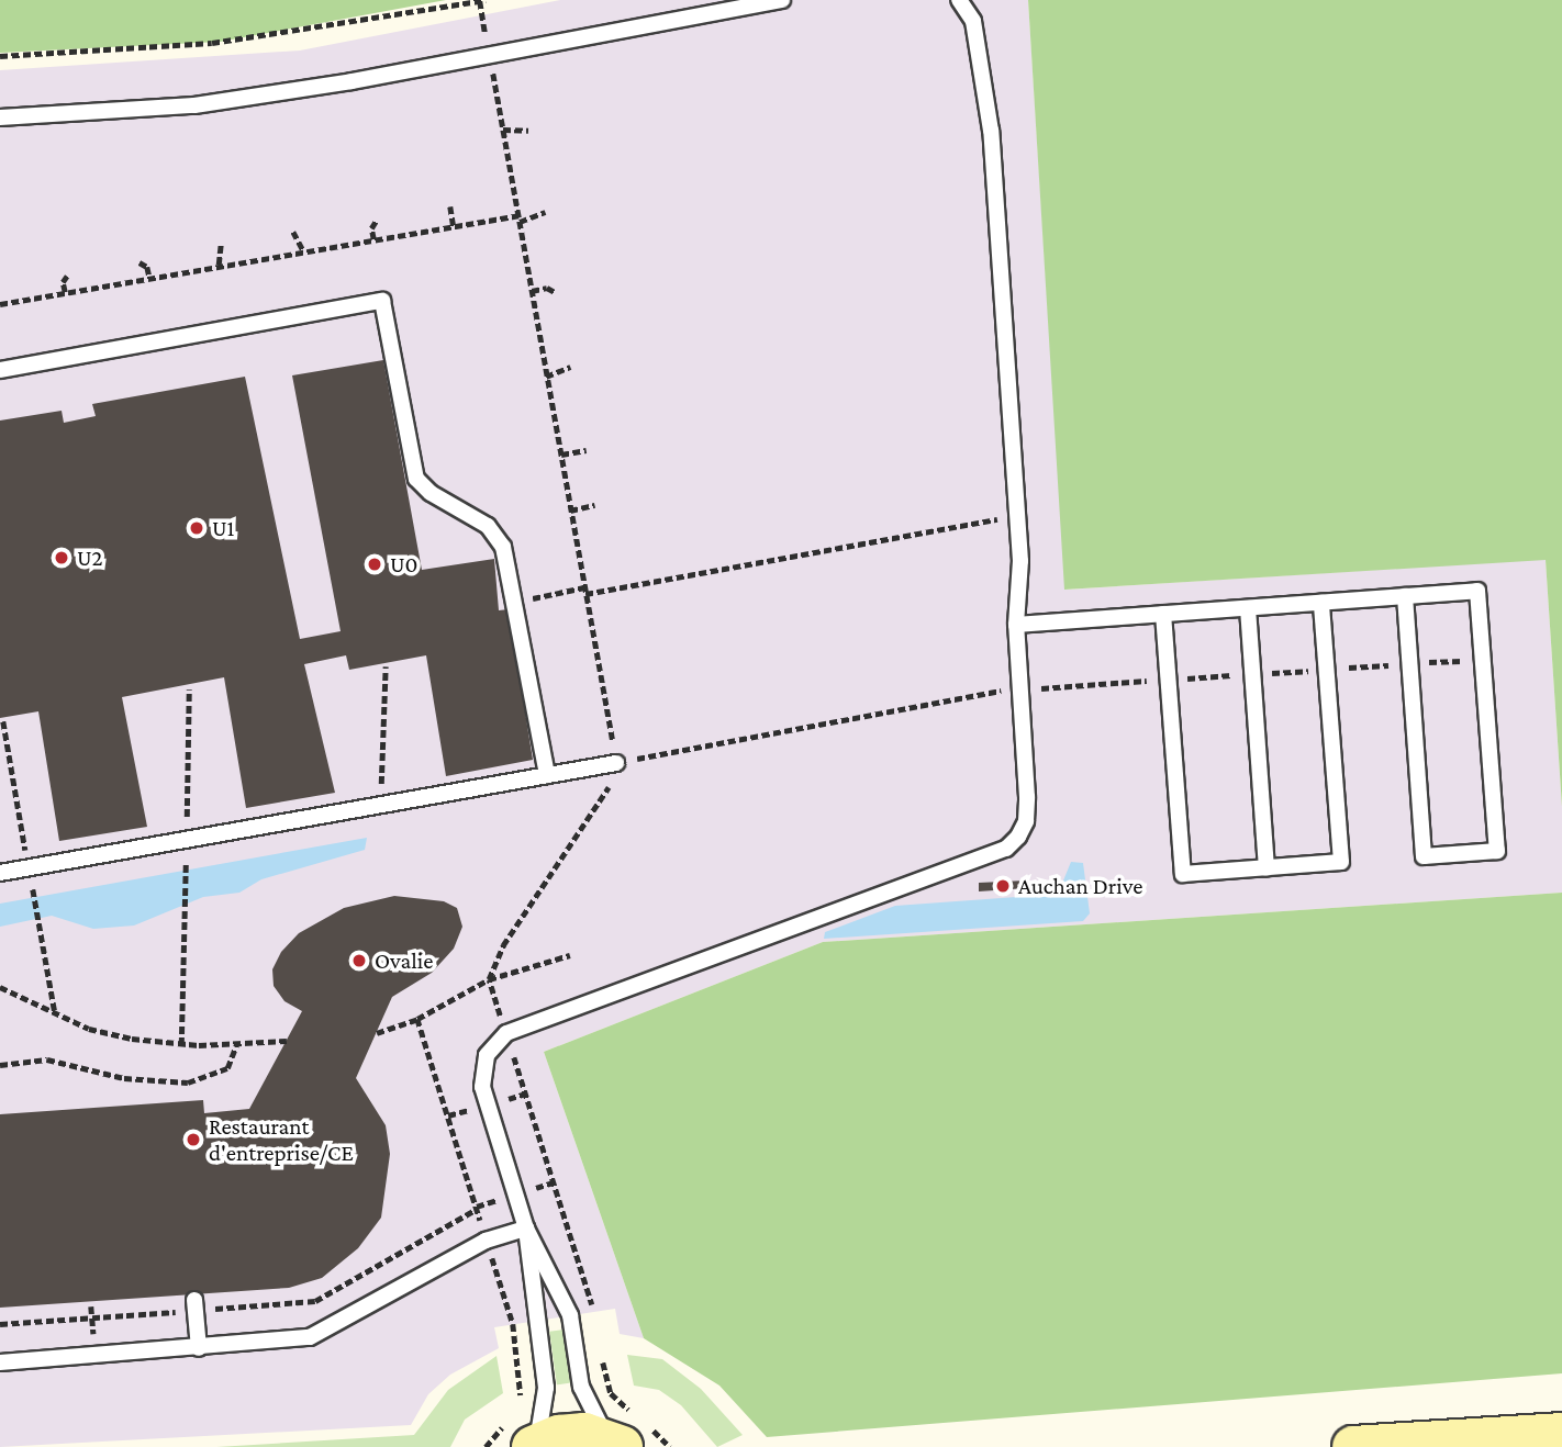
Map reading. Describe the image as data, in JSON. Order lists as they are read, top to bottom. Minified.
{"places":["U1","U2","U0","Auchan Drive","Ovalie","Restaurant d'entreprise/CE"]}
